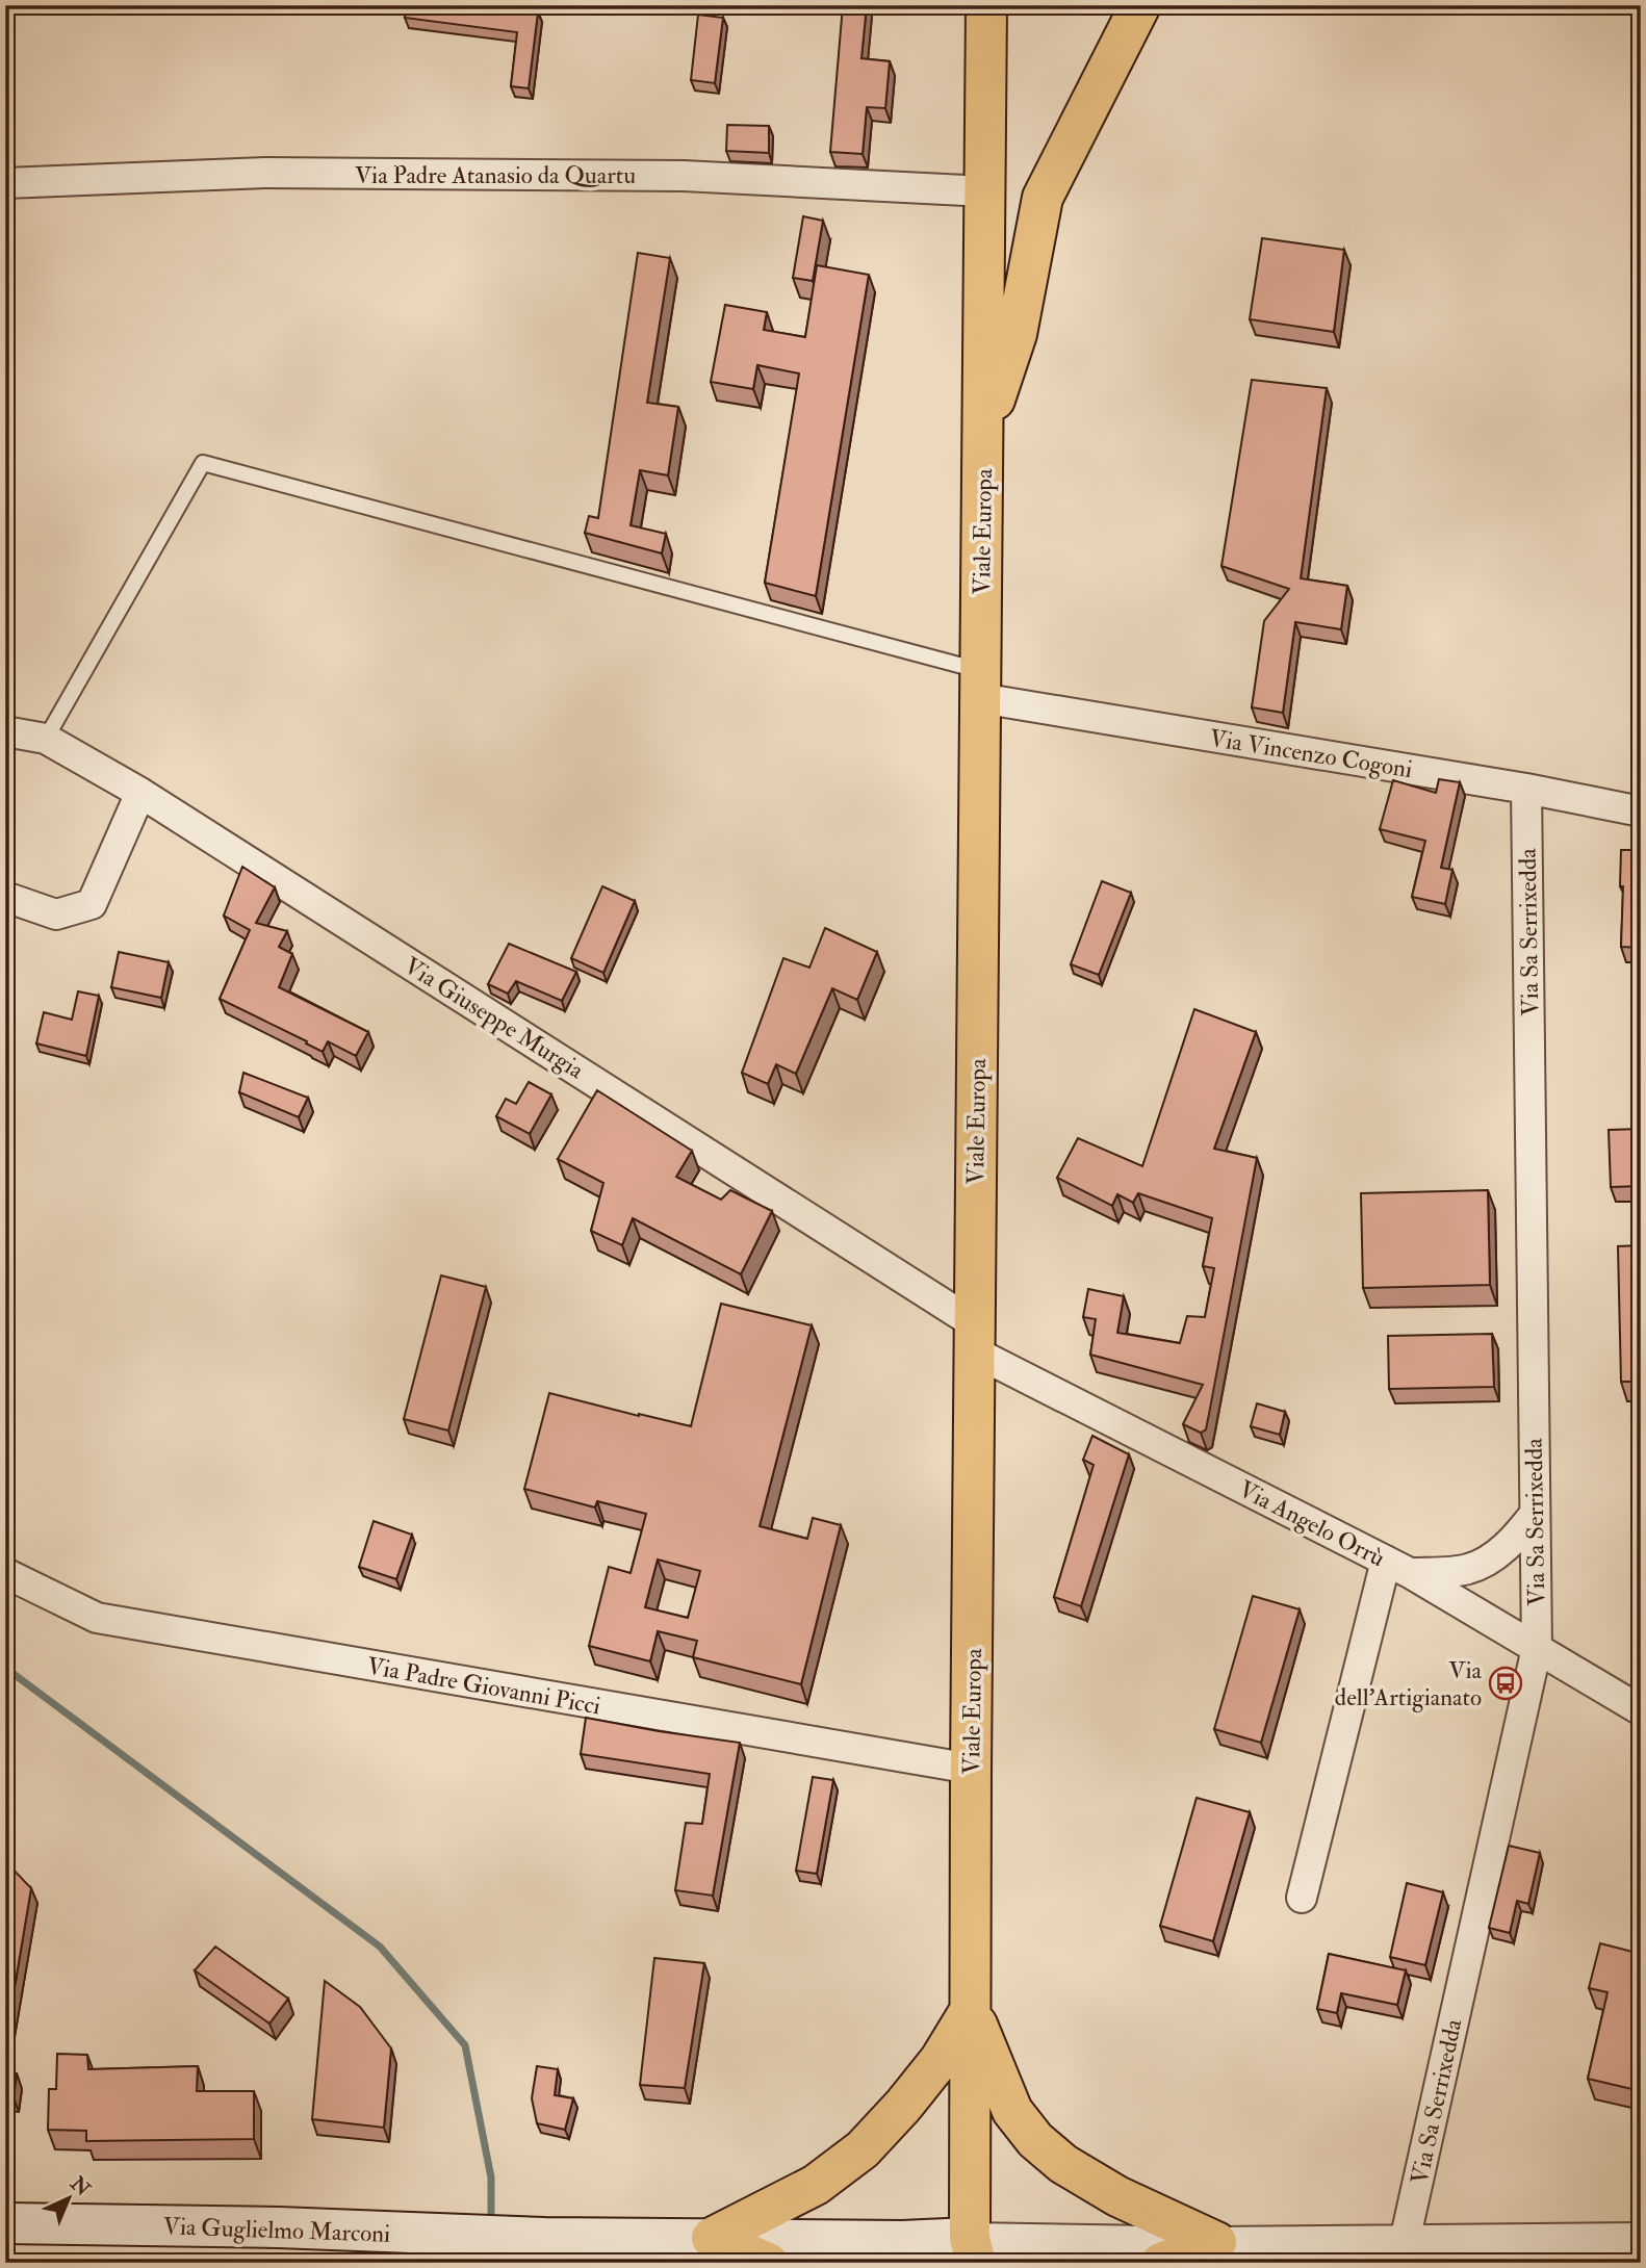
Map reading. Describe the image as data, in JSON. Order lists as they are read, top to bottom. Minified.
{"streets":{"main road":["Viale Europa","Via Guglielmo Marconi"],"street":["Via Padre Atanasio da Quartu","Via Vincenzo Cogoni","Via Sa Serrixedda","Via Giuseppe Murgia","Via Angelo Orrù","Via Padre Giovanni Picci"]},"crossings":[["Via Padre Atanasio da Quartu","Viale Europa"],["Viale Europa","Via Vincenzo Cogoni"],["Viale Europa","Via Giuseppe Murgia"],["Viale Europa","Via Angelo Orrù"],["Viale Europa","Via Padre Giovanni Picci"],["Viale Europa","Via Guglielmo Marconi"],["Via Vincenzo Cogoni","Via Sa Serrixedda"],["Via Sa Serrixedda","Via Angelo Orrù"],["Via Sa Serrixedda","Via Guglielmo Marconi"],["Via Giuseppe Murgia","Via Angelo Orrù"]],"places":{"bus stop":["Via dell'Artigianato"]},"north":"top right"}
